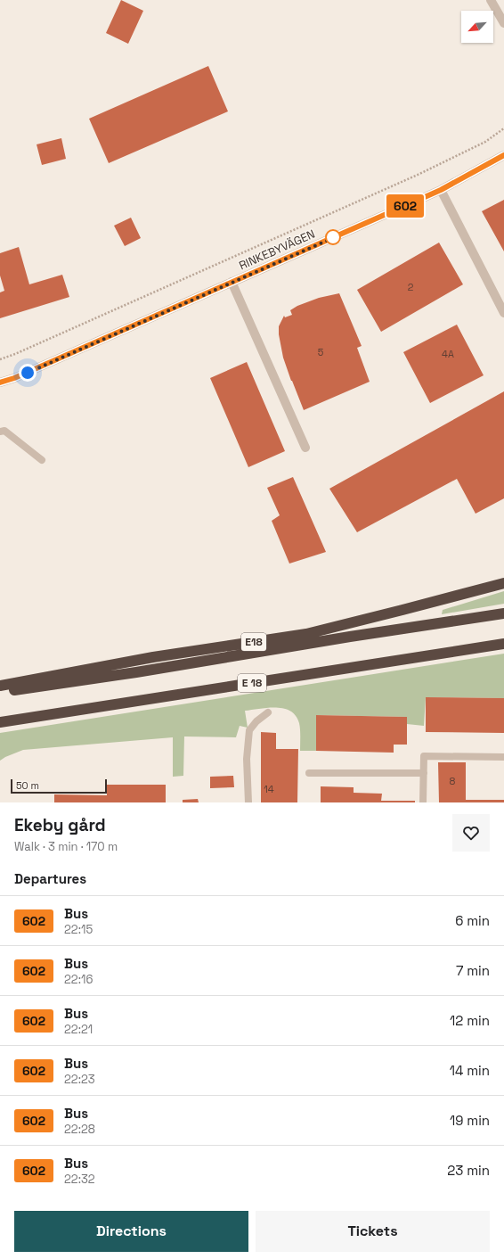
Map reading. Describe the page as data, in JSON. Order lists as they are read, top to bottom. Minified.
{"streets":{"highway":["E18","E 18"],"street":["RINKEBYVÄGEN"]},"lines":["bus line 602"],"house_numbers":["2","5","4A","8","14"],"scale_bar":"50 m","north":"bottom left","page":{"on_map":"602","scale":"50 m","heading":[["Ekeby gård","Walk · 3 min · 170 m"],"Departures"],"list":[{"mark":"602","name":"Bus","note":"22:15","value":"6 min"},{"mark":"602","name":"Bus","note":"22:16","value":"7 min"},{"mark":"602","name":"Bus","note":"22:21","value":"12 min"},{"mark":"602","name":"Bus","note":"22:23","value":"14 min"},{"mark":"602","name":"Bus","note":"22:28","value":"19 min"},{"mark":"602","name":"Bus","note":"22:32","value":"23 min"}],"buttons":["Directions","Tickets"]}}
